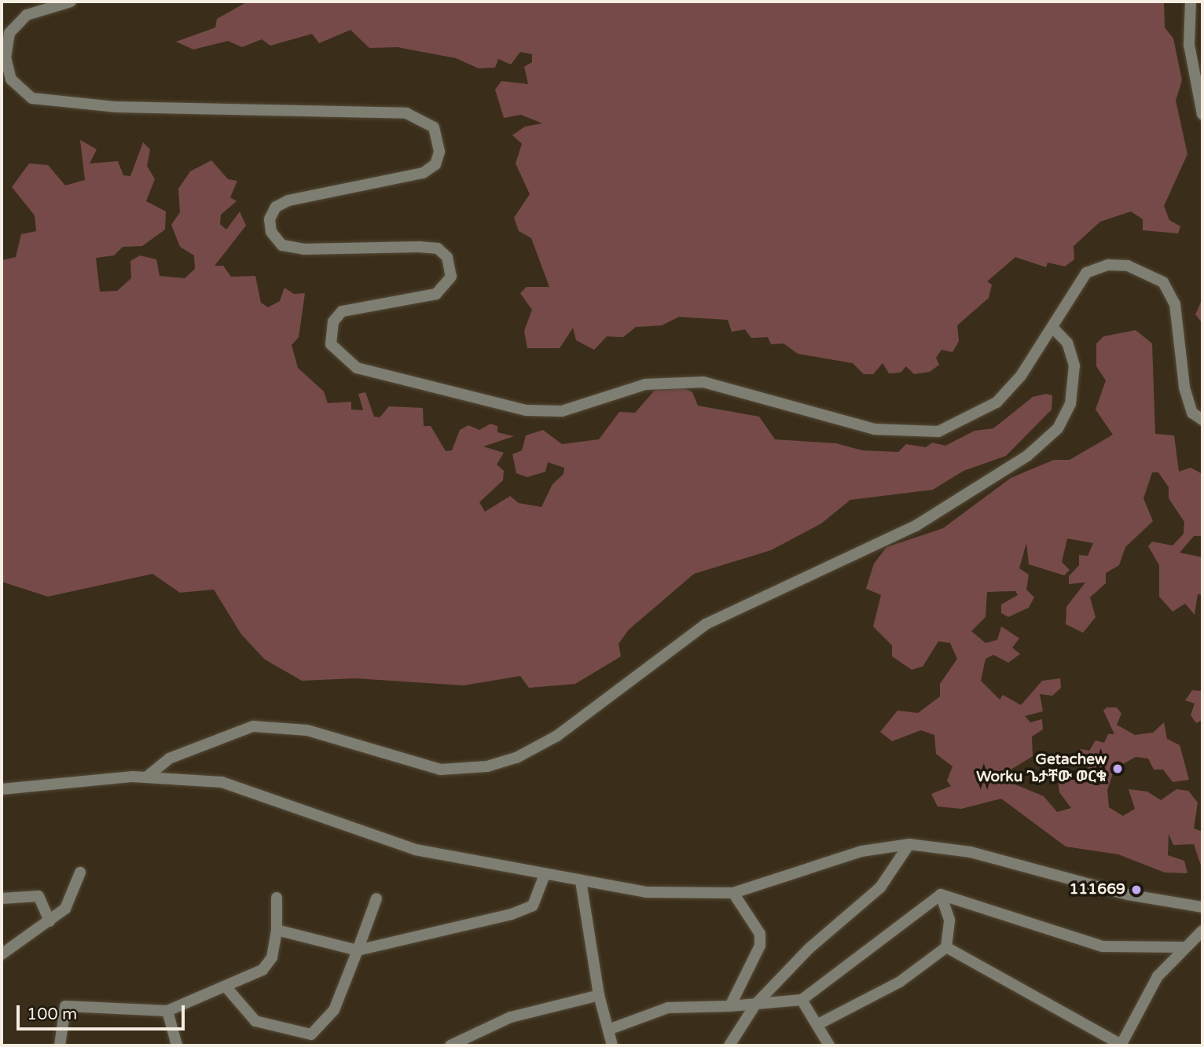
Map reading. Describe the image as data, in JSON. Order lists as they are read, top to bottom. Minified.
{"places":["Getachew Worku ጌታቸው ወርቁ","111669"],"scale_bar":"100 m"}
